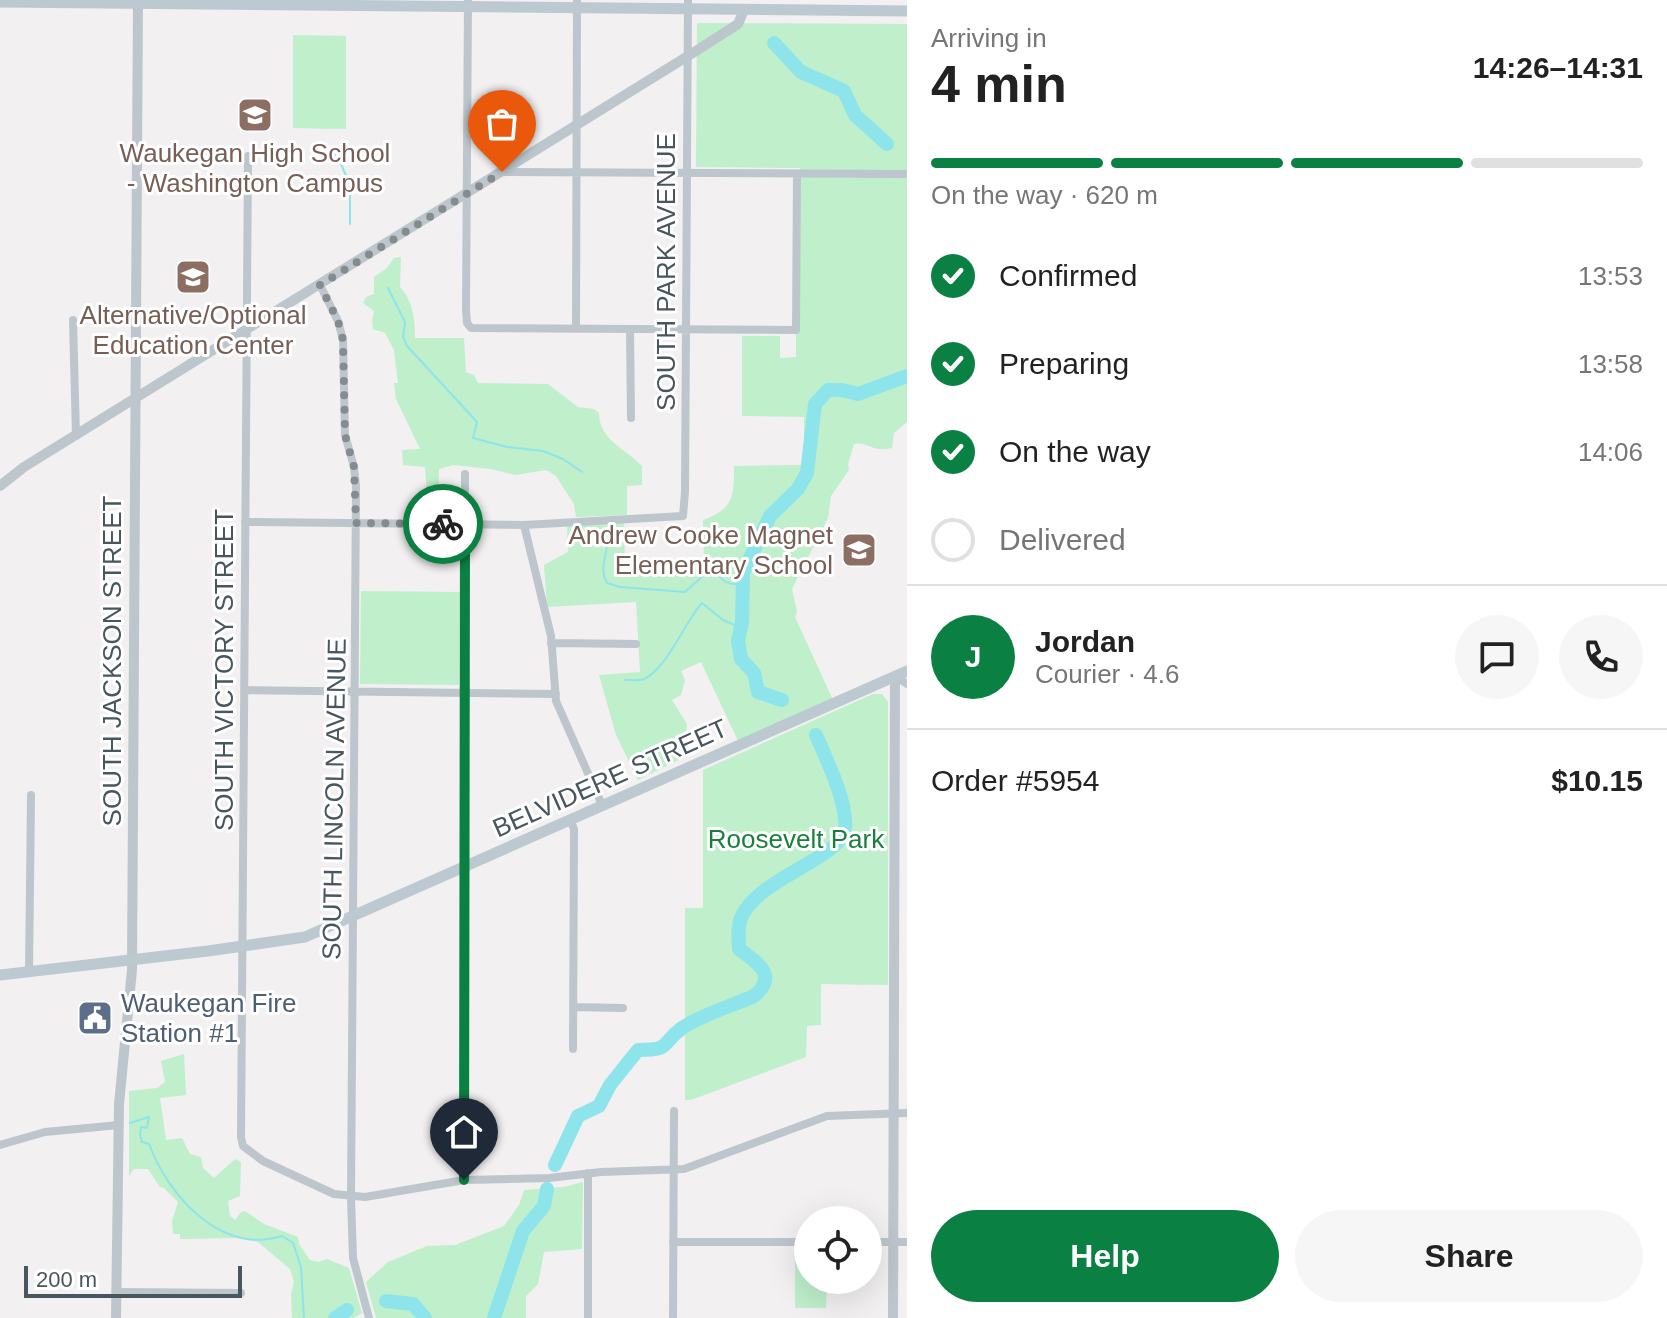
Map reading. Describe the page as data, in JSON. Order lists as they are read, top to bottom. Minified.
{"streets":{"main road":["BELVIDERE STREET"],"street":["SOUTH PARK AVENUE","SOUTH JACKSON STREET","SOUTH VICTORY STREET","SOUTH LINCOLN AVENUE"]},"crossings":[["SOUTH JACKSON STREET","BELVIDERE STREET"],["SOUTH VICTORY STREET","BELVIDERE STREET"],["SOUTH VICTORY STREET","SOUTH LINCOLN AVENUE"],["BELVIDERE STREET","SOUTH LINCOLN AVENUE"]],"parks":["Roosevelt Park"],"places":{"school or university":["Waukegan High School - Washington Campus","Alternative/Optional Education Center","Andrew Cooke Magnet Elementary School"],"public building":["Waukegan Fire Station #1"]},"scale_bar":"200 m","page":{"heading":["4 min","Arriving in","14:26–14:31"],"panel":["Jordan","Courier · 4.6","Order #5954","$10.15"],"bar":"On the way · 620 m","list":[["Confirmed","13:53"],["Preparing","13:58"],["On the way","14:06"],"Delivered"],"round":"J","buttons":["Help","Share"],"scale":"200 m"}}
